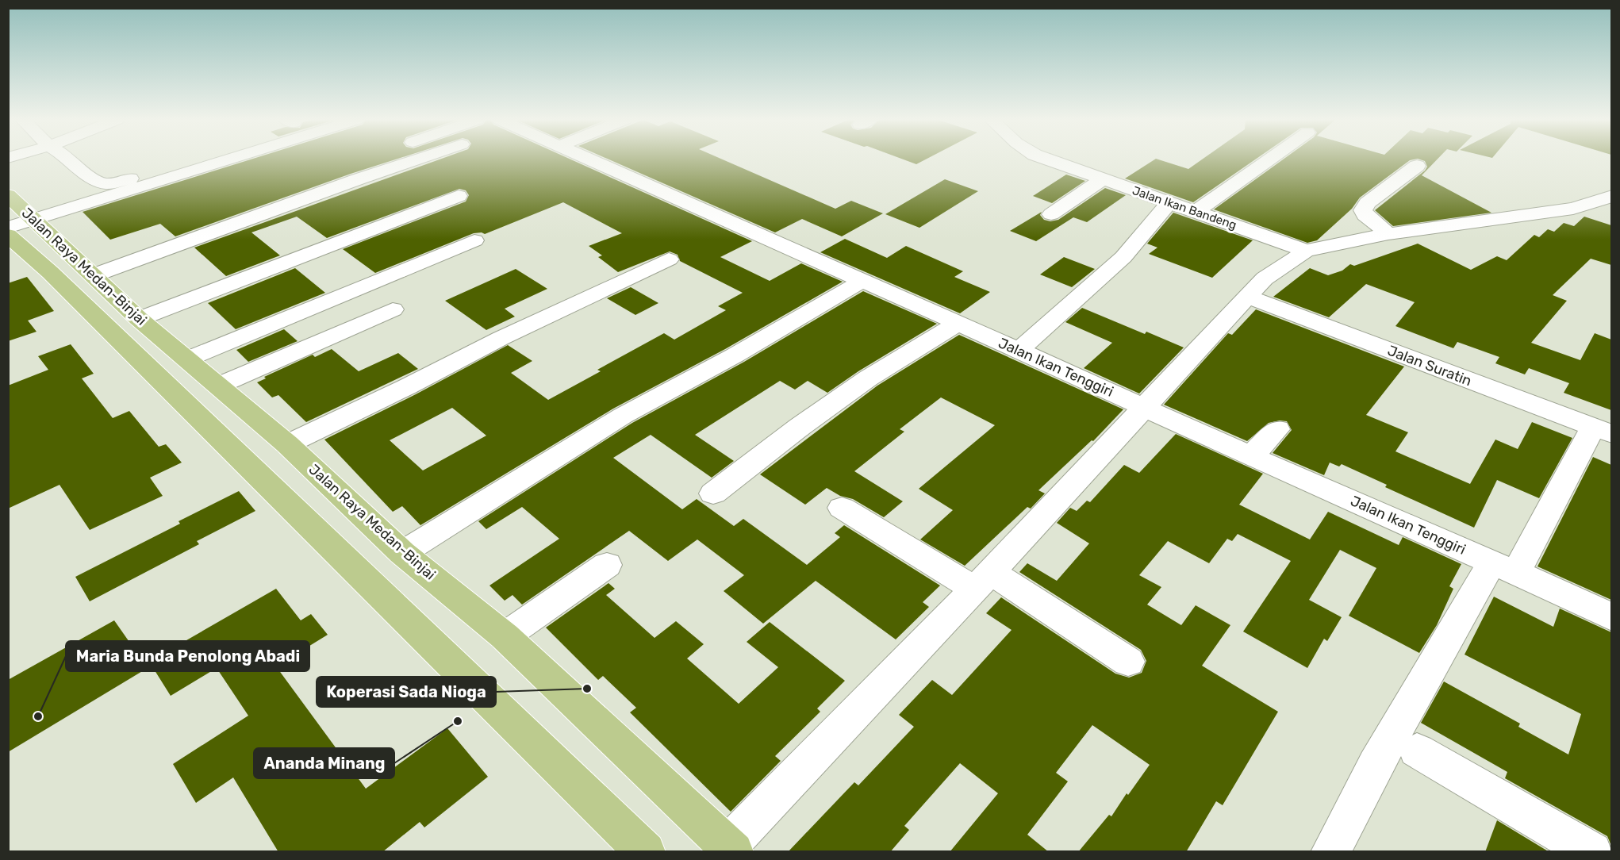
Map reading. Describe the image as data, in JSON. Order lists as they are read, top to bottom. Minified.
{"streets":{"main road":["Jalan Raya Medan-Binjai"],"street":["Jalan Ikan Bandeng","Jalan Suratin","Jalan Ikan Tenggiri"]},"places":["Koperasi Sada Nioga","Maria Bunda Penolong Abadi","Ananda Minang"]}
